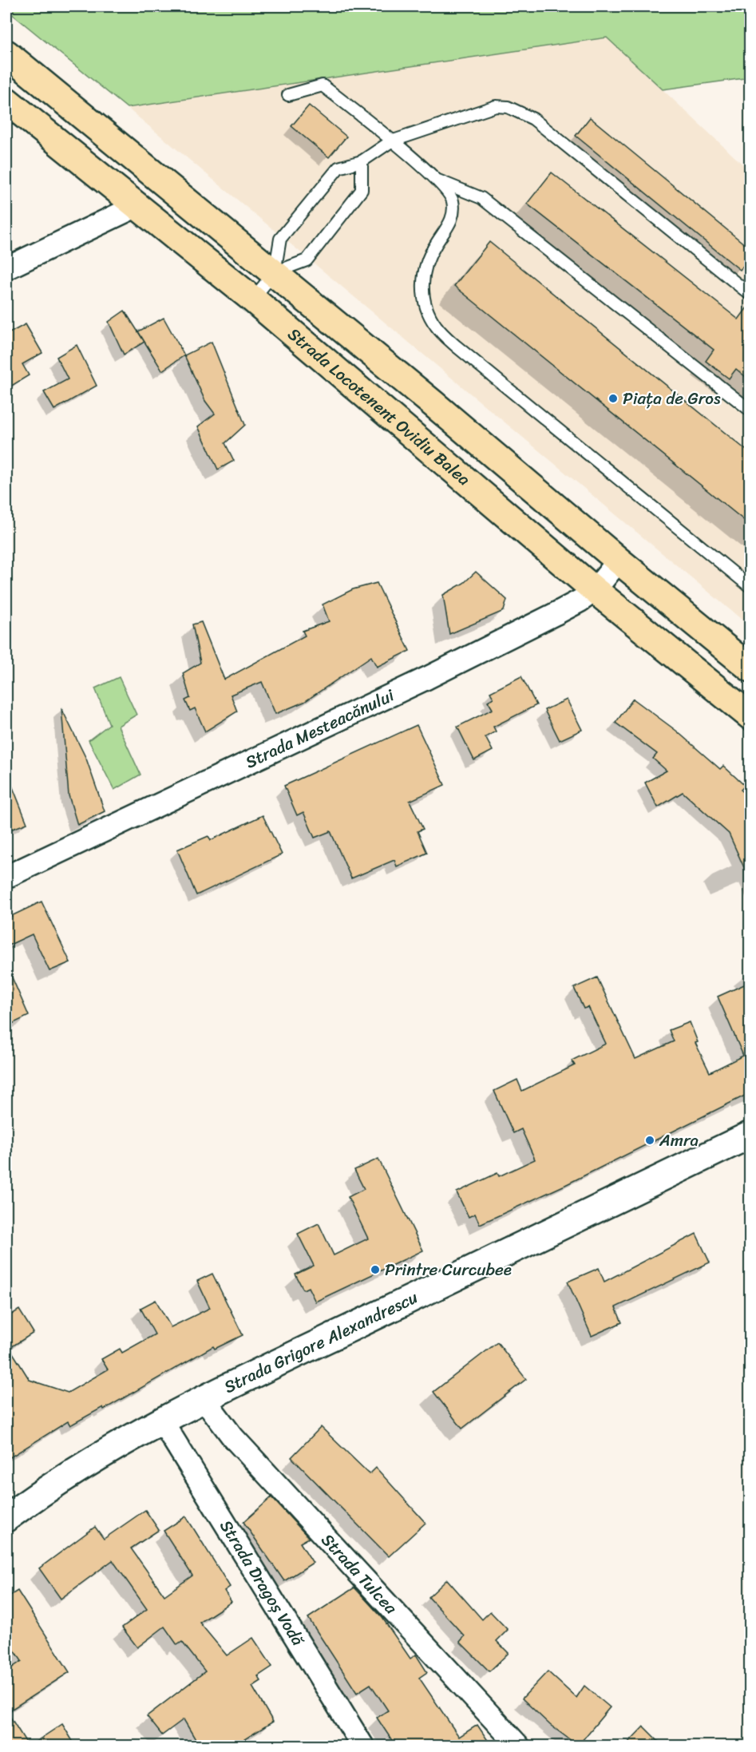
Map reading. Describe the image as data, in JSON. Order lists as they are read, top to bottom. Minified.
{"streets":{"main road":["Strada Locotenent Ovidiu Balea"],"street":["Strada Mesteacănului","Strada Grigore Alexandrescu","Strada Tulcea","Strada Dragoș Vodă"]},"crossings":[["Strada Locotenent Ovidiu Balea","Strada Mesteacănului"],["Strada Grigore Alexandrescu","Strada Tulcea"],["Strada Grigore Alexandrescu","Strada Dragoș Vodă"]],"places":["Piața de Gros","Amra","Printre Curcubee"]}
